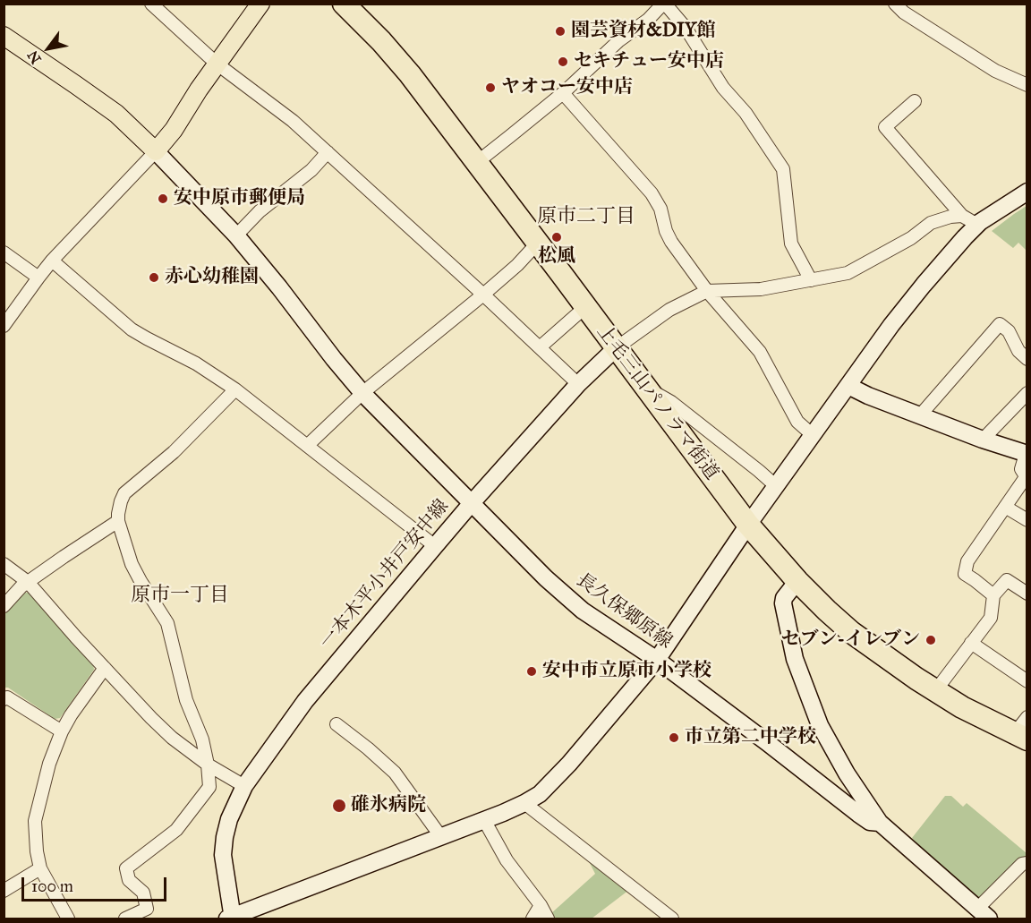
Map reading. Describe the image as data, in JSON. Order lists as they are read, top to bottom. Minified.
{"streets":{"highway":["上毛三山パノラマ街道"],"street":["一本木平小井戸安中線","長久保郷原線"]},"crossings":[["一本木平小井戸安中線","長久保郷原線"]],"districts":["原市二丁目","原市一丁目"],"places":["園芸資材&DIY館","セキチュー安中店","ヤオコー安中店","安中原市郵便局","松風","赤心幼稚園","セブン-イレブン","安中市立原市小学校","市立第二中学校","碓氷病院"],"scale_bar":"100 m","north":"bottom left"}
